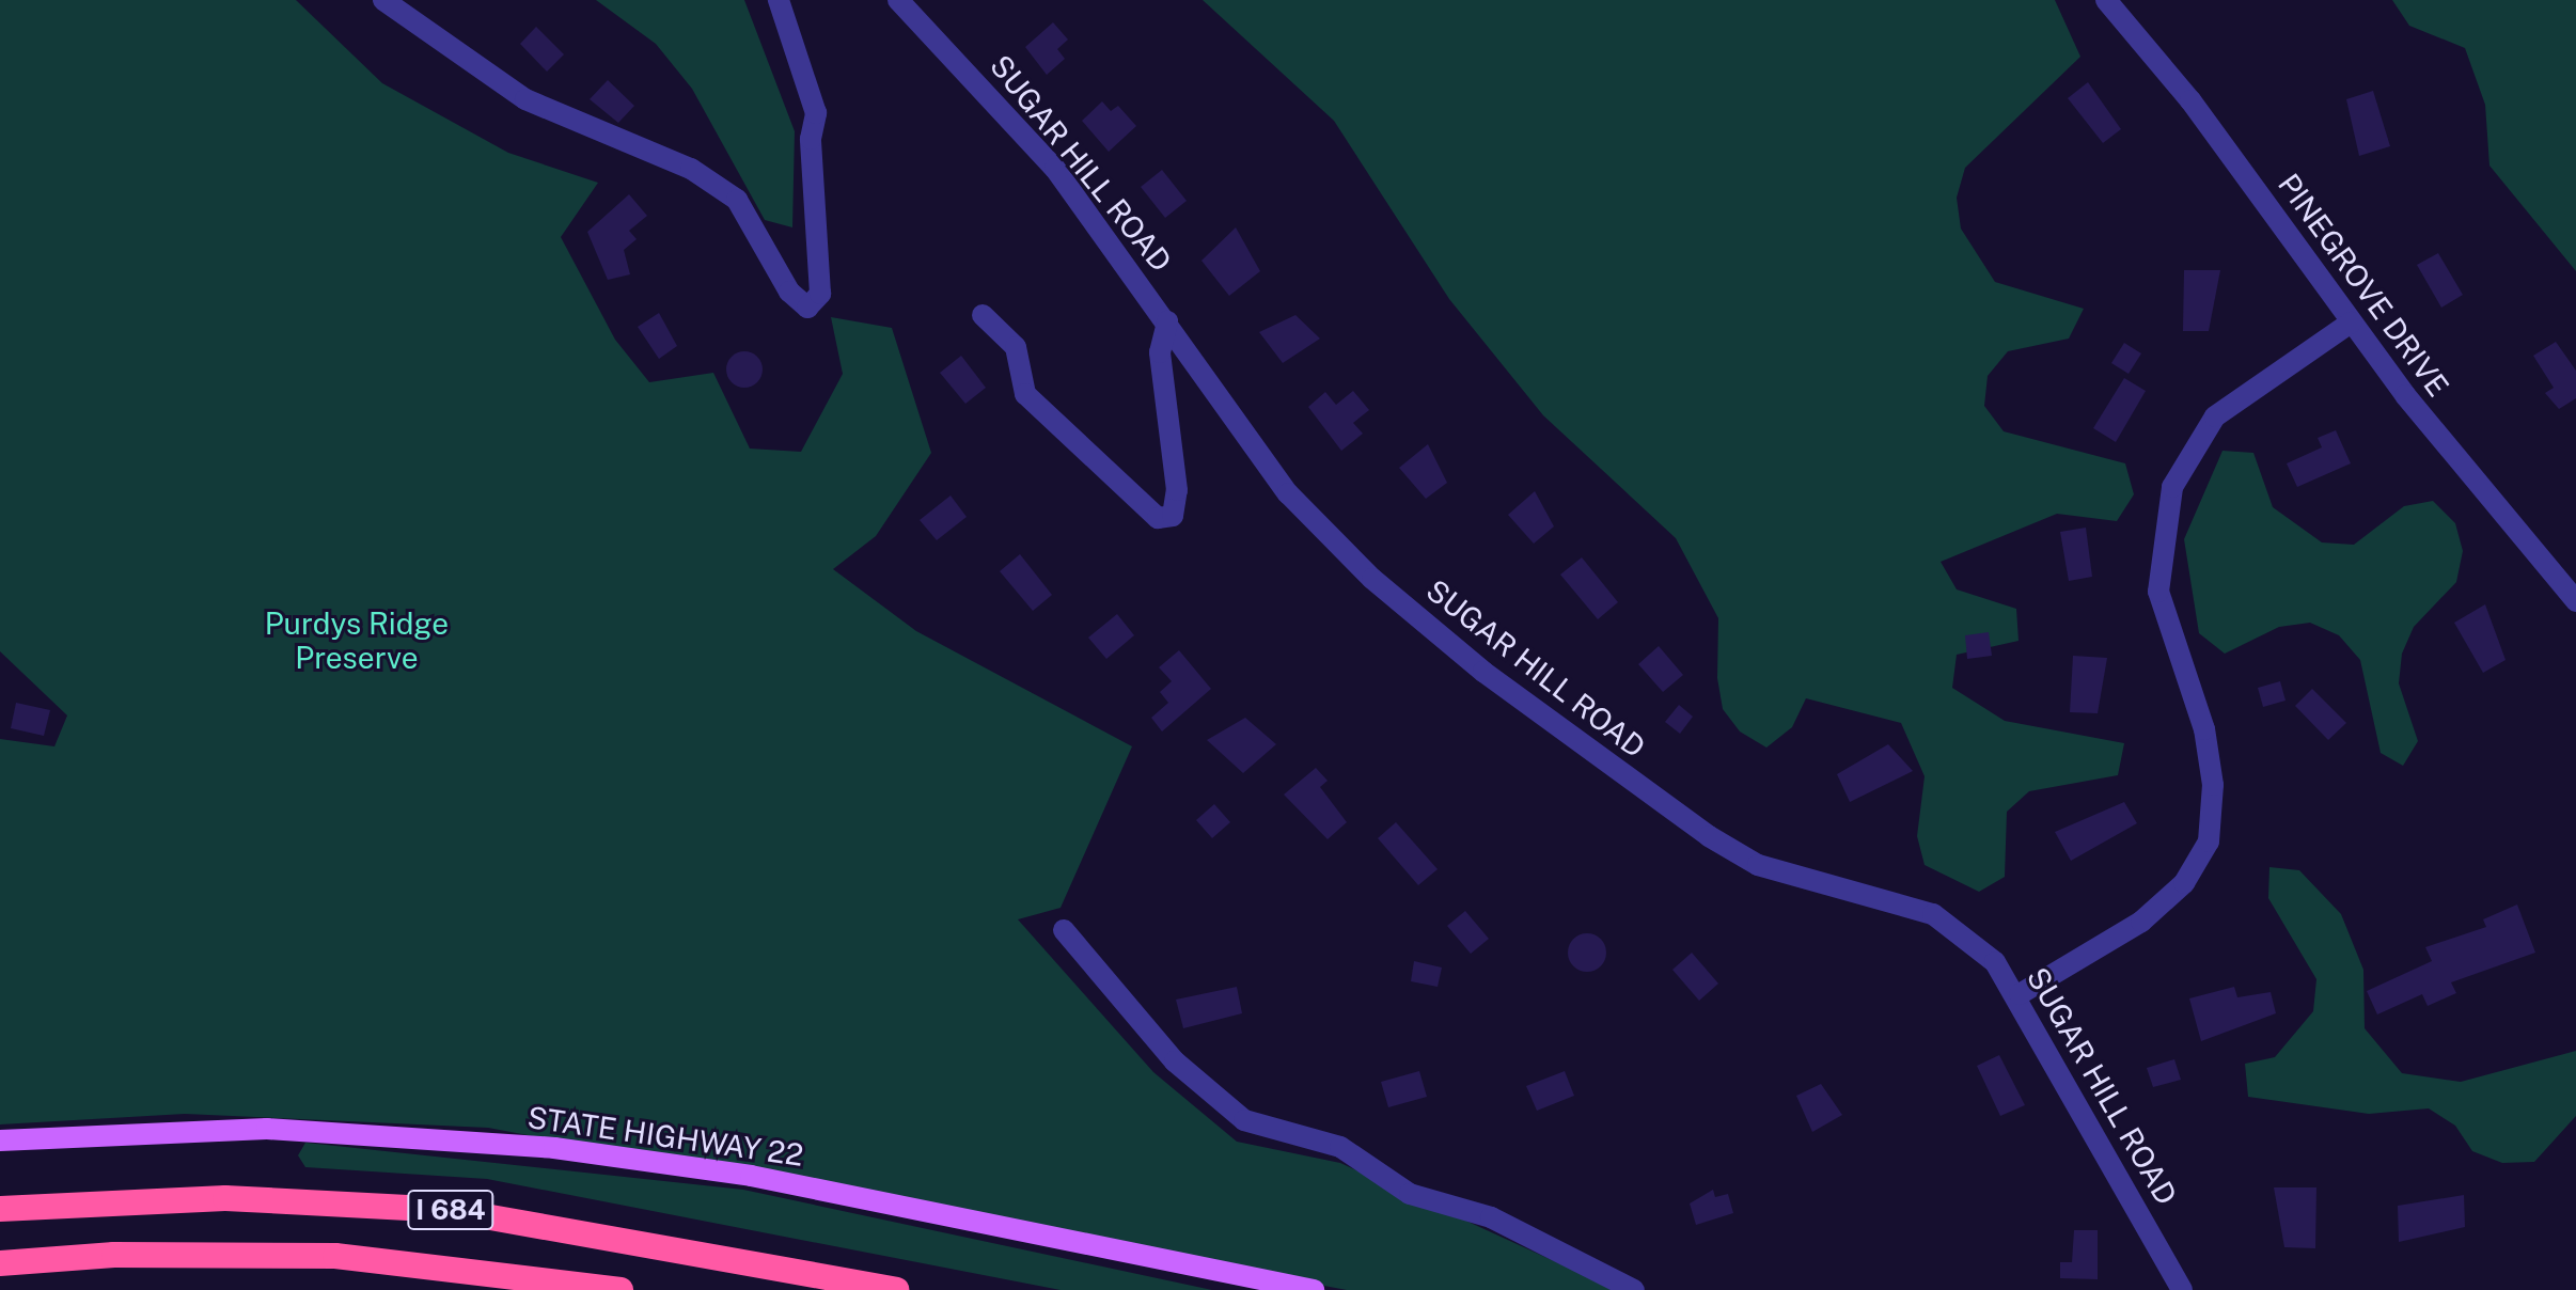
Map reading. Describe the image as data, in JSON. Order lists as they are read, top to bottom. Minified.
{"streets":{"highway":["I 684"],"main road":["STATE HIGHWAY 22"],"street":["SUGAR HILL ROAD","PINEGROVE DRIVE"]},"parks":["Purdys Ridge Preserve"]}
